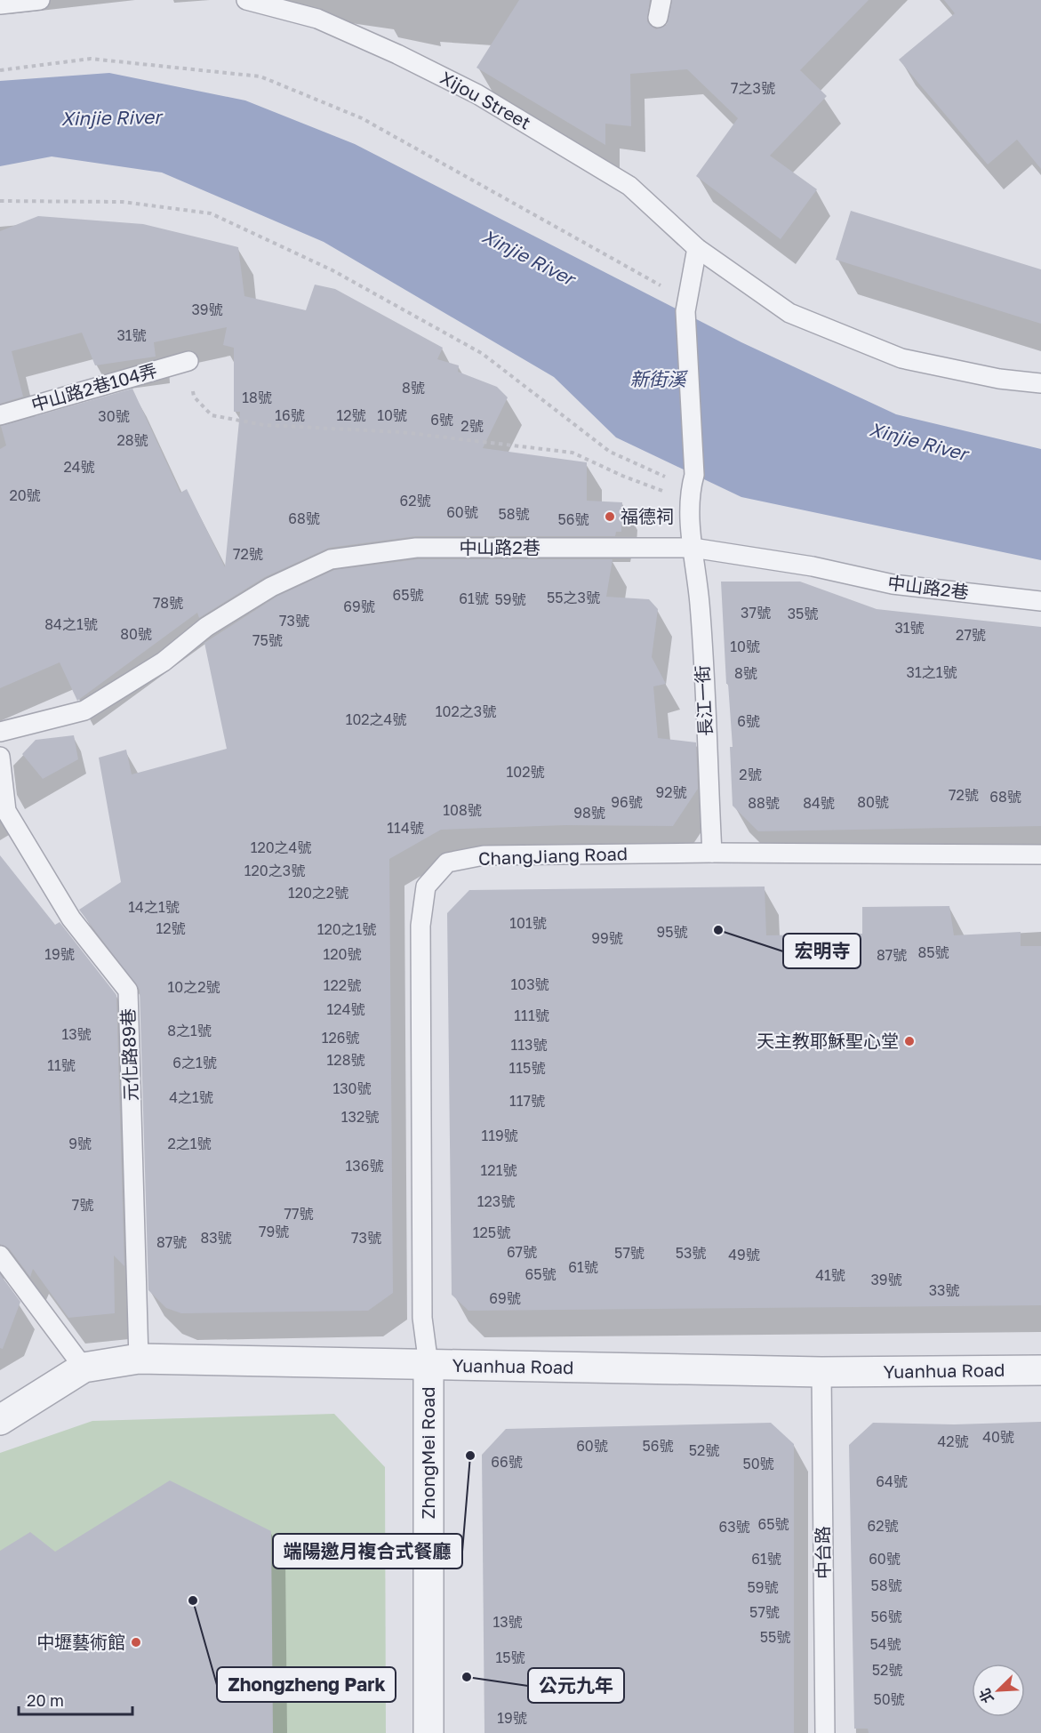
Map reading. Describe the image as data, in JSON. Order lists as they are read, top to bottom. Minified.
{"streets":{"street":["Yuanhua Road","ZhongMei Road"],"lane":["Xijou Street","中山路2巷104弄","中山路2巷","長江一街","ChangJiang Road","元化路89巷","中台路"]},"crossings":[["Xijou Street","長江一街"],["中山路2巷","長江一街"],["長江一街","ChangJiang Road"],["ChangJiang Road","Yuanhua Road"],["ChangJiang Road","ZhongMei Road"],["元化路89巷","Yuanhua Road"],["Yuanhua Road","ZhongMei Road"],["Yuanhua Road","中台路"]],"water":["Xinjie River","新街溪"],"places":["福德祠","宏明寺","天主教耶穌聖心堂","端陽邀月複合式餐廳","Zhongzheng Park","中壢藝術館","公元九年"],"house_numbers":["7之3號","39號","31號","8號","18號","16號","12號","10號","30號","6號","2號","28號","24號","20號","62號","60號","58號","68號","56號","72號","65號","55之3號","61號","59號","78號","69號","37號","35號","73號","84之1號","31號","80號","27號","75號","10號","31之1號","8號","102之3號","102之4號","6號","102號","2號","92號","72號","68號","96號","80號","88號","84號","108號","98號","114號","120之4號","120之3號","120之2號","14之1號","101號","12號","120之1號","95號","99號","85號","19號","120號","87號","103號","122號","10之2號","124號","111號","8之1號","13號","126號","113號","128號","6之1號","11號","115號","130號","4之1號","117號","132號","119號","9號","2之1號","136號","121號","123號","7號","77號","79號","125號","83號","73號","87號","67號","57號","53號","49號","61號","65號","41號","39號","33號","69號","40號","42號","60號","56號","52號","66號","50號","64號","65號","62號","63號","61號","60號","58號","59號","57號","56號","13號","55號","54號","15號","52號","50號","19號"],"scale_bar":"20 m","north":"bottom left"}
